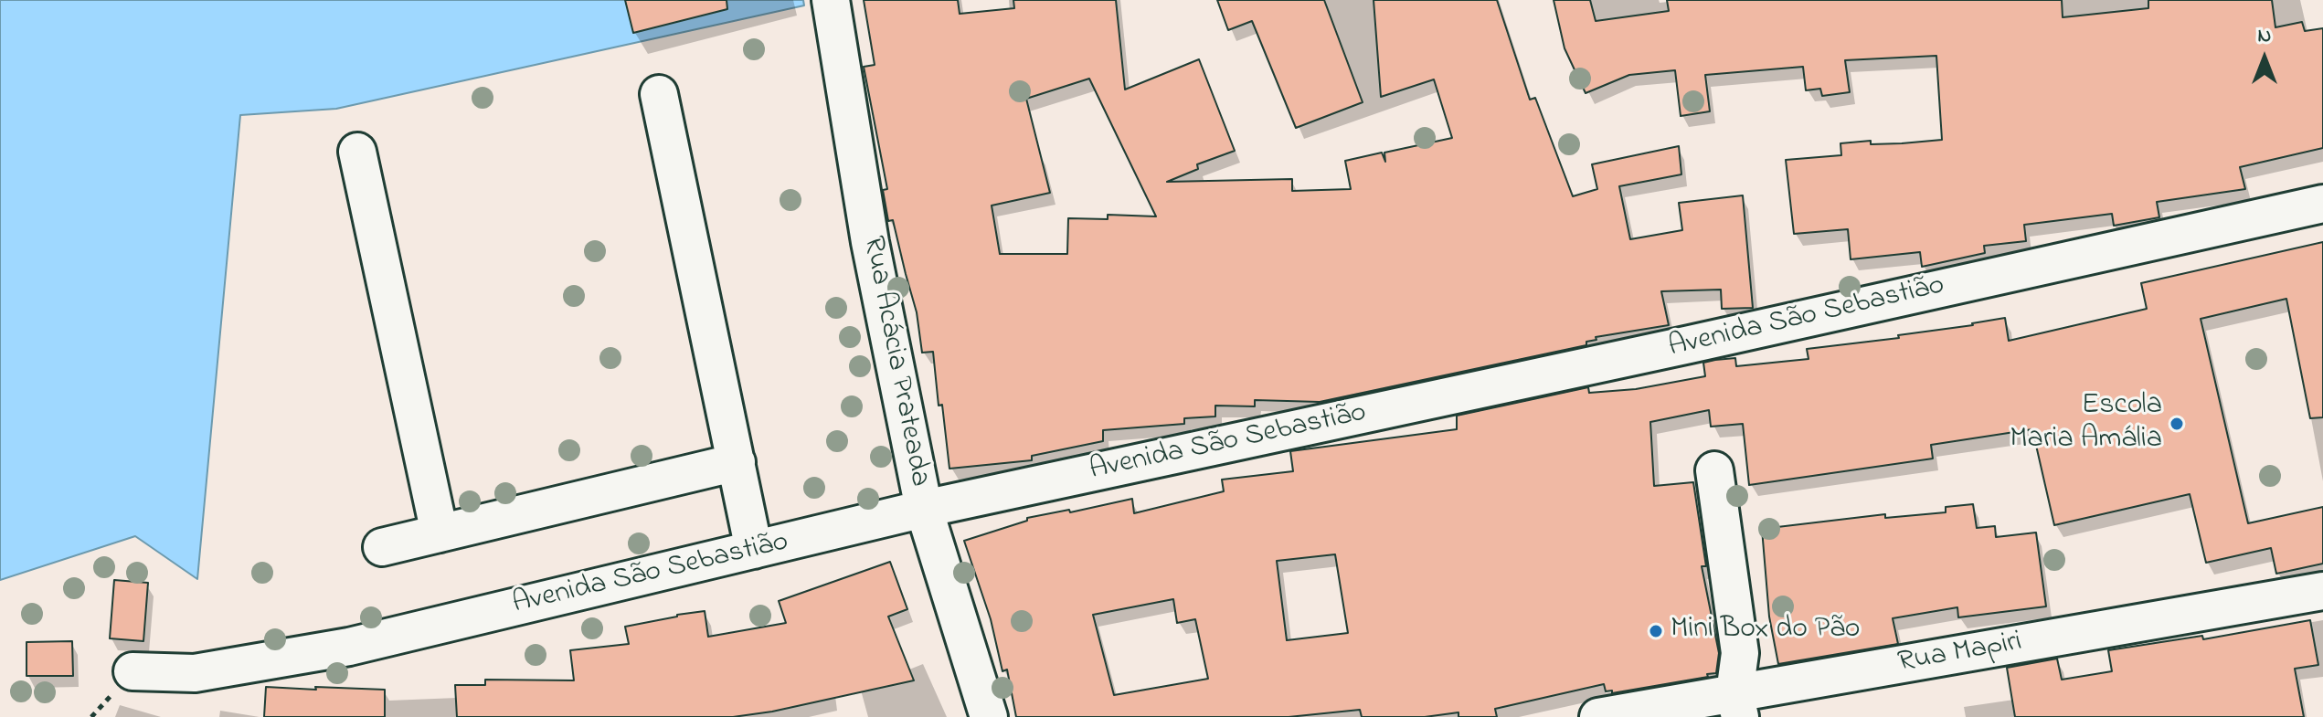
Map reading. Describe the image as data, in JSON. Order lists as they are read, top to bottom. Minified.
{"streets":{"street":["Avenida São Sebastião","Rua Acácia Prateada","Rua Mapiri"]},"crossings":[["Avenida São Sebastião","Rua Acácia Prateada"]],"places":["Escola Maria Amália","Mini Box do Pão"],"north":"top"}
